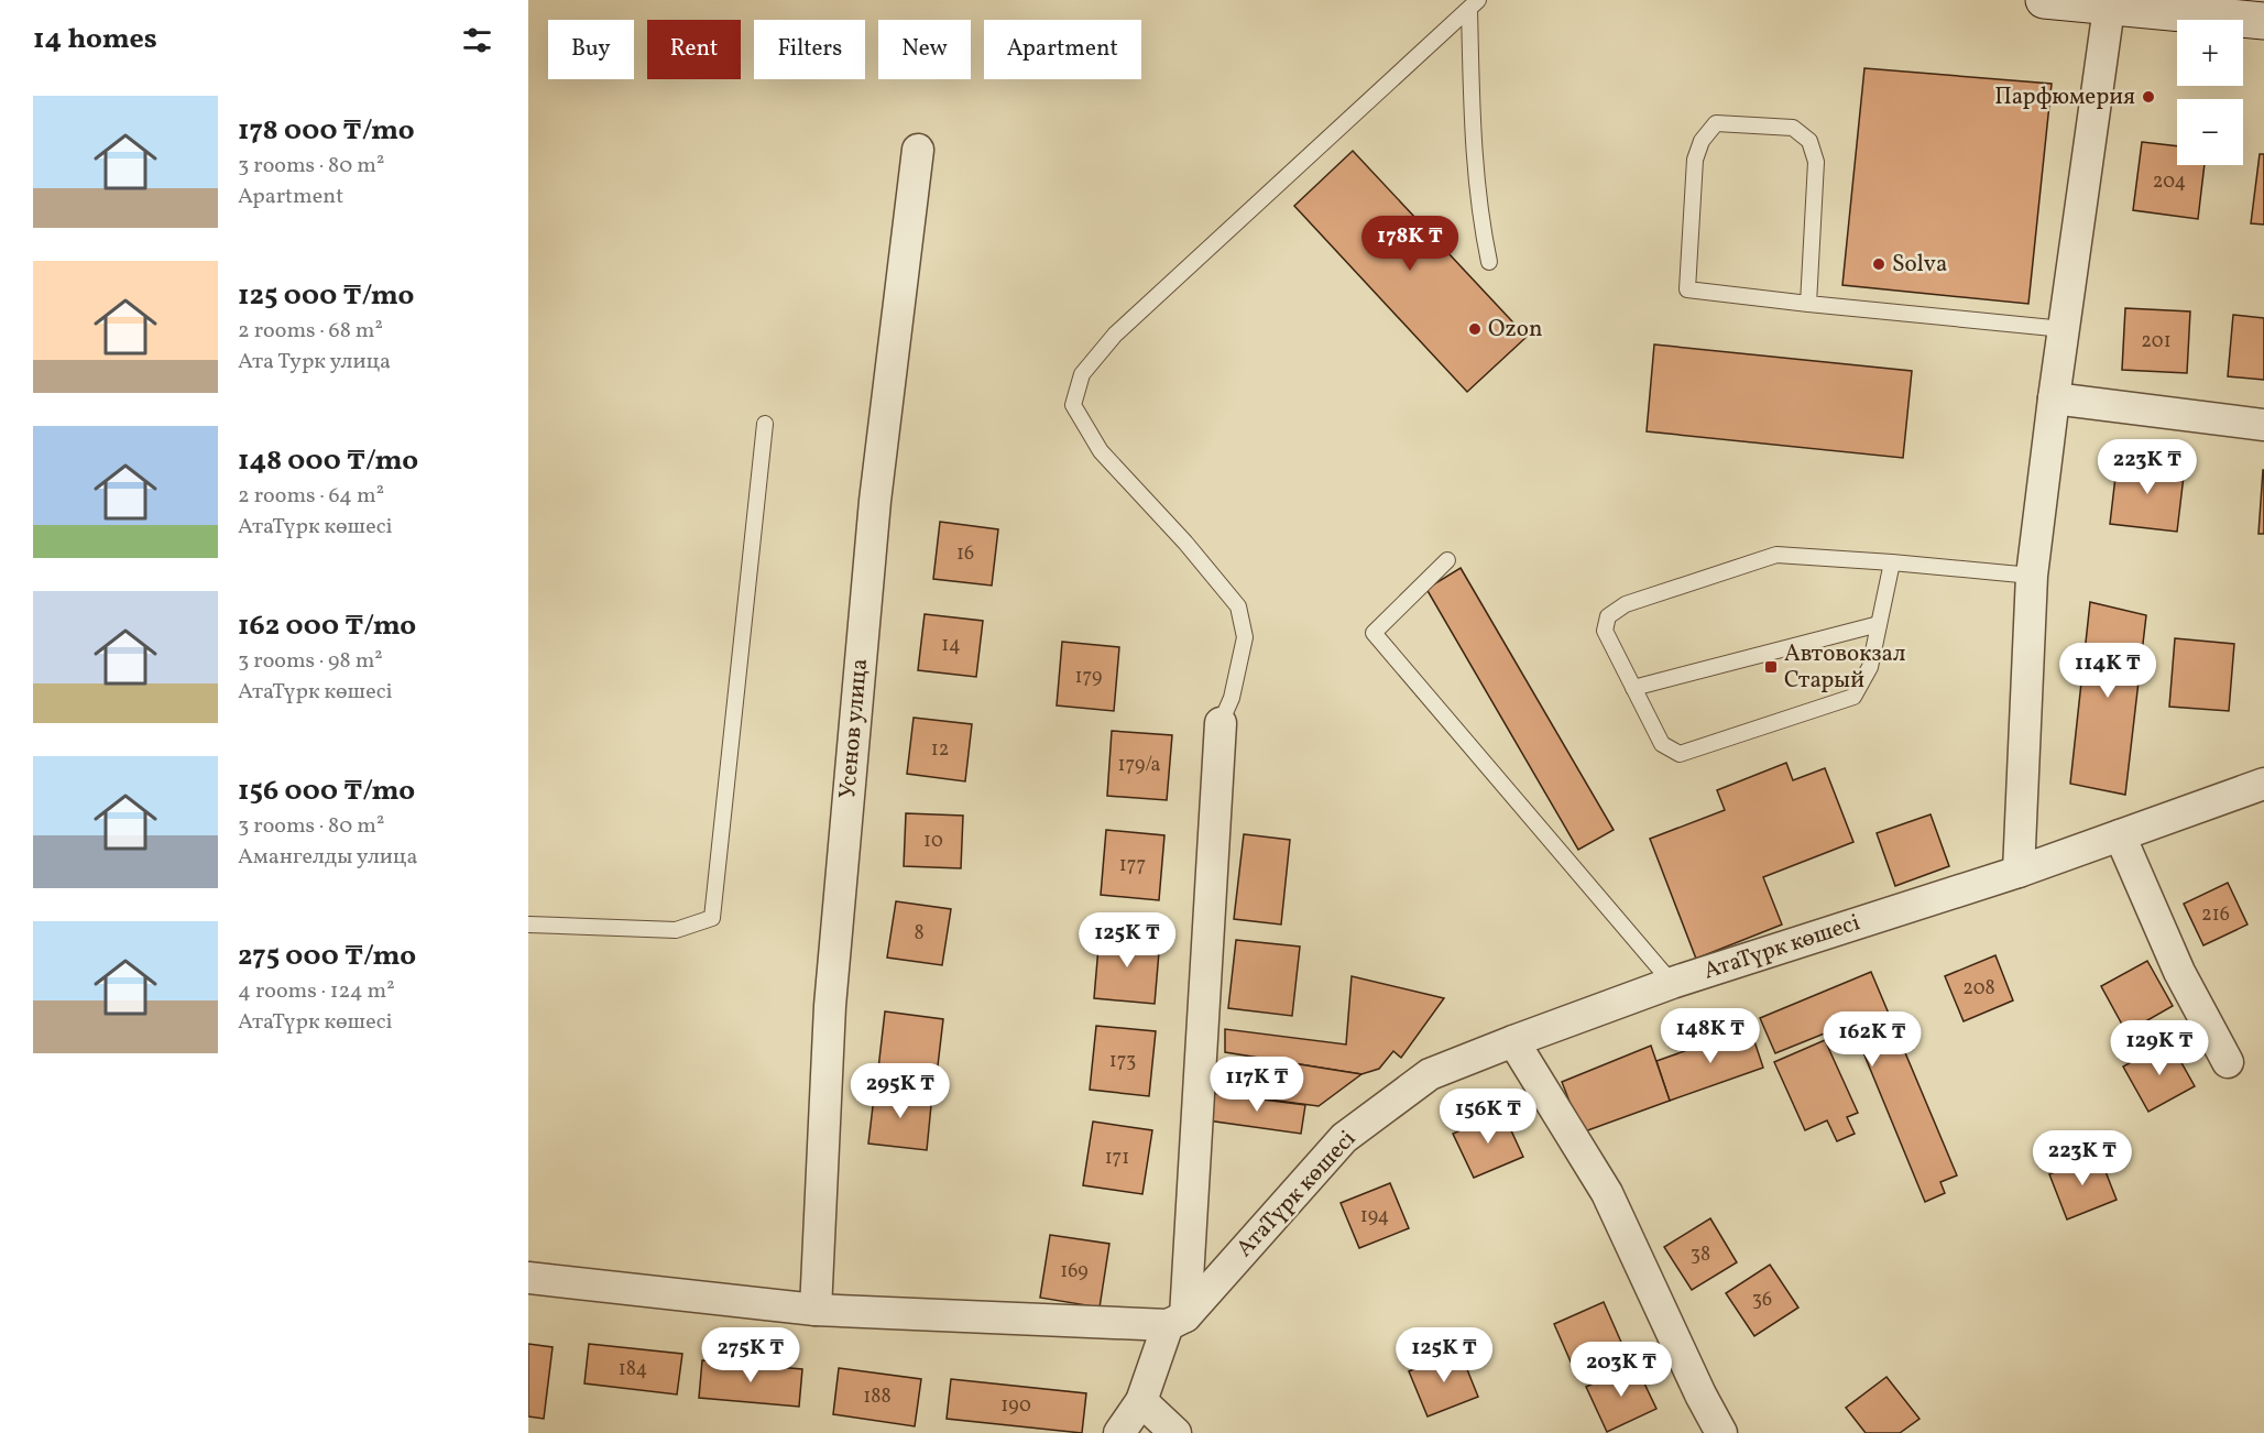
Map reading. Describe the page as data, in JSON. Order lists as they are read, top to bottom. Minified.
{"streets":{"street":["Усенов улица","АтаТүрк көшесі"]},"places":{"other":["Парфюмерия","Solva","Ozon"],"transit":["Автовокзал Старый"]},"house_numbers":["204","201","16","14","179","12","179/а","10","177","216","8","208","173","171","194","38","169","36","184","188","190"],"page":{"heading":"14 homes","map_buttons":["+","−"],"chip":["Buy","Rent","Filters","New","Apartment"],"list":[{"name":"178 000 ₸/mo","note":"3 rooms · 80 m² · Apartment"},{"name":"125 000 ₸/mo","note":"2 rooms · 68 m² · Ата Турк улица"},{"name":"148 000 ₸/mo","note":"2 rooms · 64 m² · АтаТүрк көшесі"},{"name":"162 000 ₸/mo","note":"3 rooms · 98 m² · АтаТүрк көшесі"},{"name":"156 000 ₸/mo","note":"3 rooms · 80 m² · Амангелды улица"},{"name":"275 000 ₸/mo","note":"4 rooms · 124 m² · АтаТүрк көшесі"}],"price":["178K ₸","223K ₸","114K ₸","125K ₸","148K ₸","162K ₸","129K ₸","117K ₸","295K ₸","156K ₸","223K ₸","275K ₸","125K ₸","203K ₸"]}}
